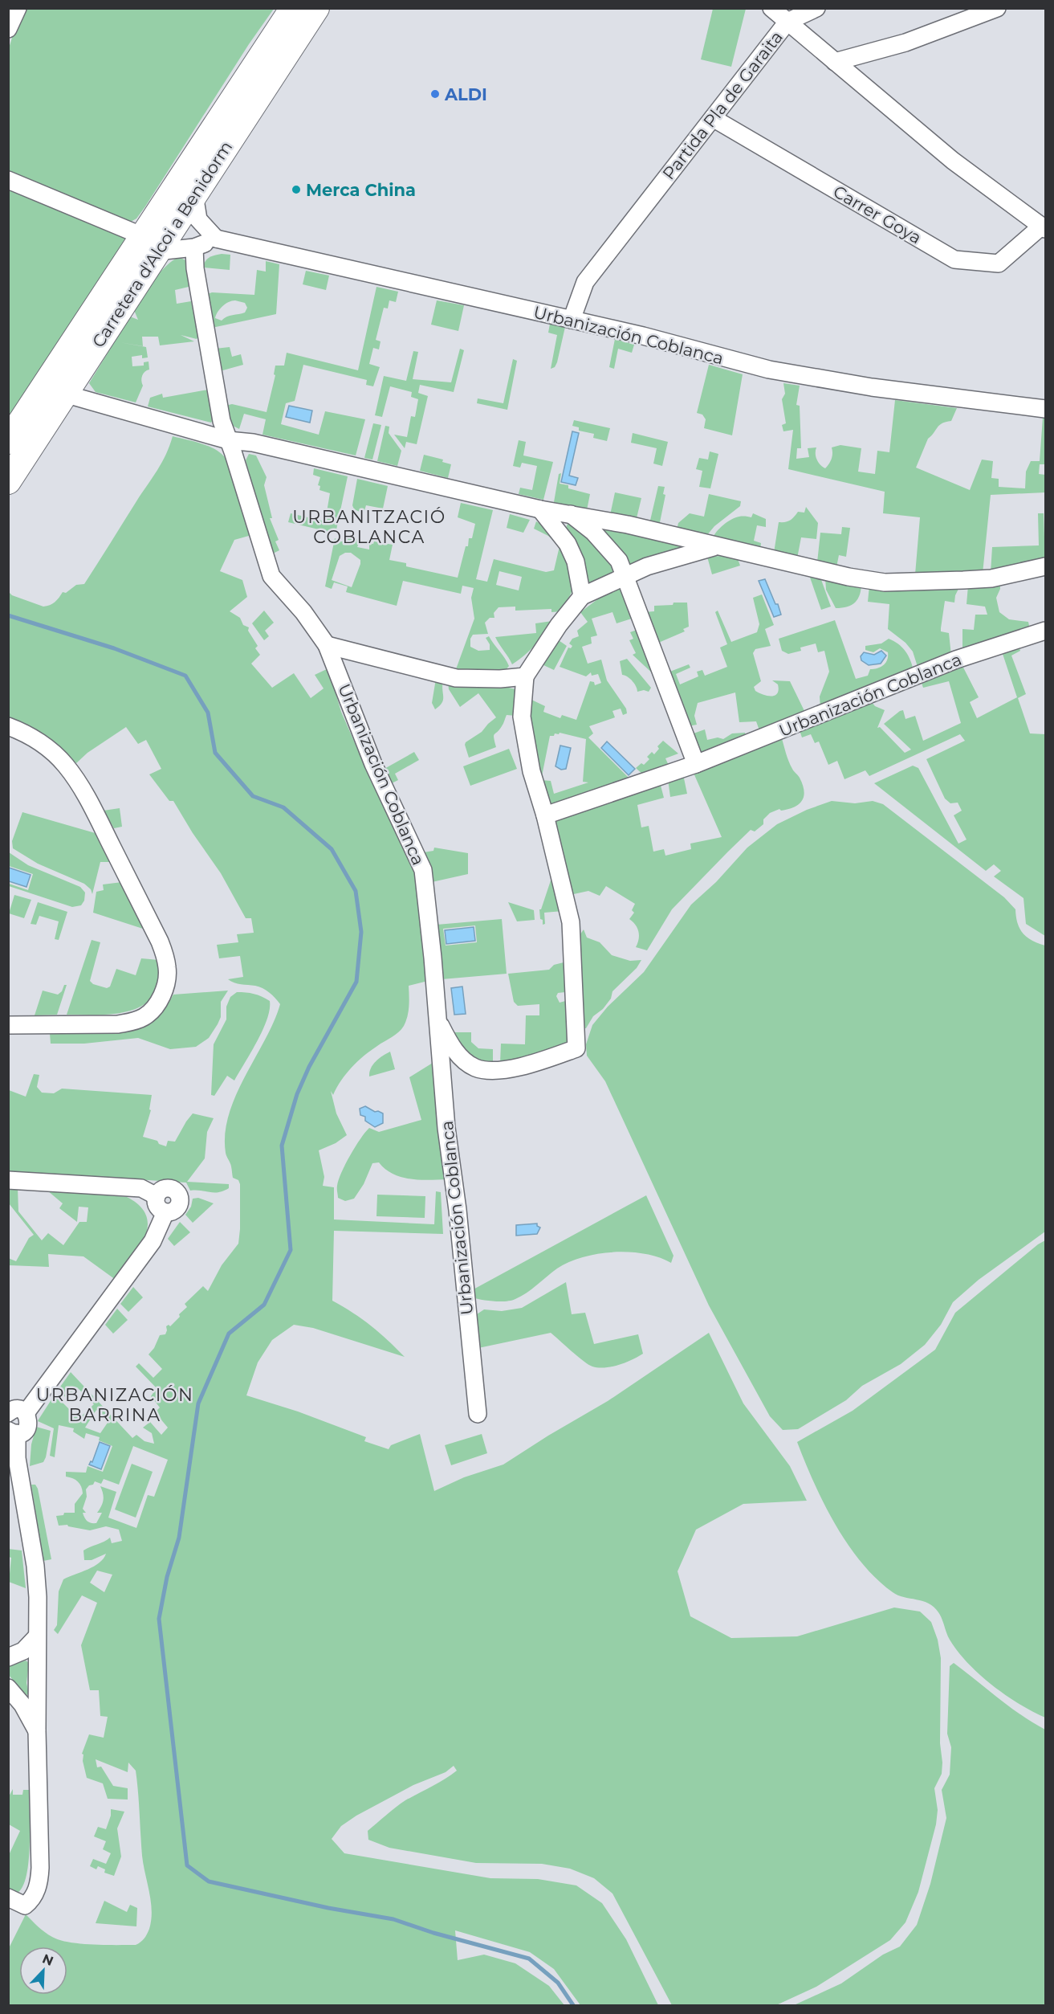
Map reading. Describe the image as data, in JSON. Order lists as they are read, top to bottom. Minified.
{"streets":{"main road":["Carretera d'Alcoi a Benidorm"],"street":["Partida Pla de Garaita","Carrer Goya","Urbanización Coblanca"]},"crossings":[["Partida Pla de Garaita","Carrer Goya"],["Partida Pla de Garaita","Urbanización Coblanca"],["Carretera d'Alcoi a Benidorm","Urbanización Coblanca"]],"districts":["URBANITZACIÓ COBLANCA","URBANIZACIÓN BARRINA"],"places":["ALDI","Merca China"],"north":"top right"}
